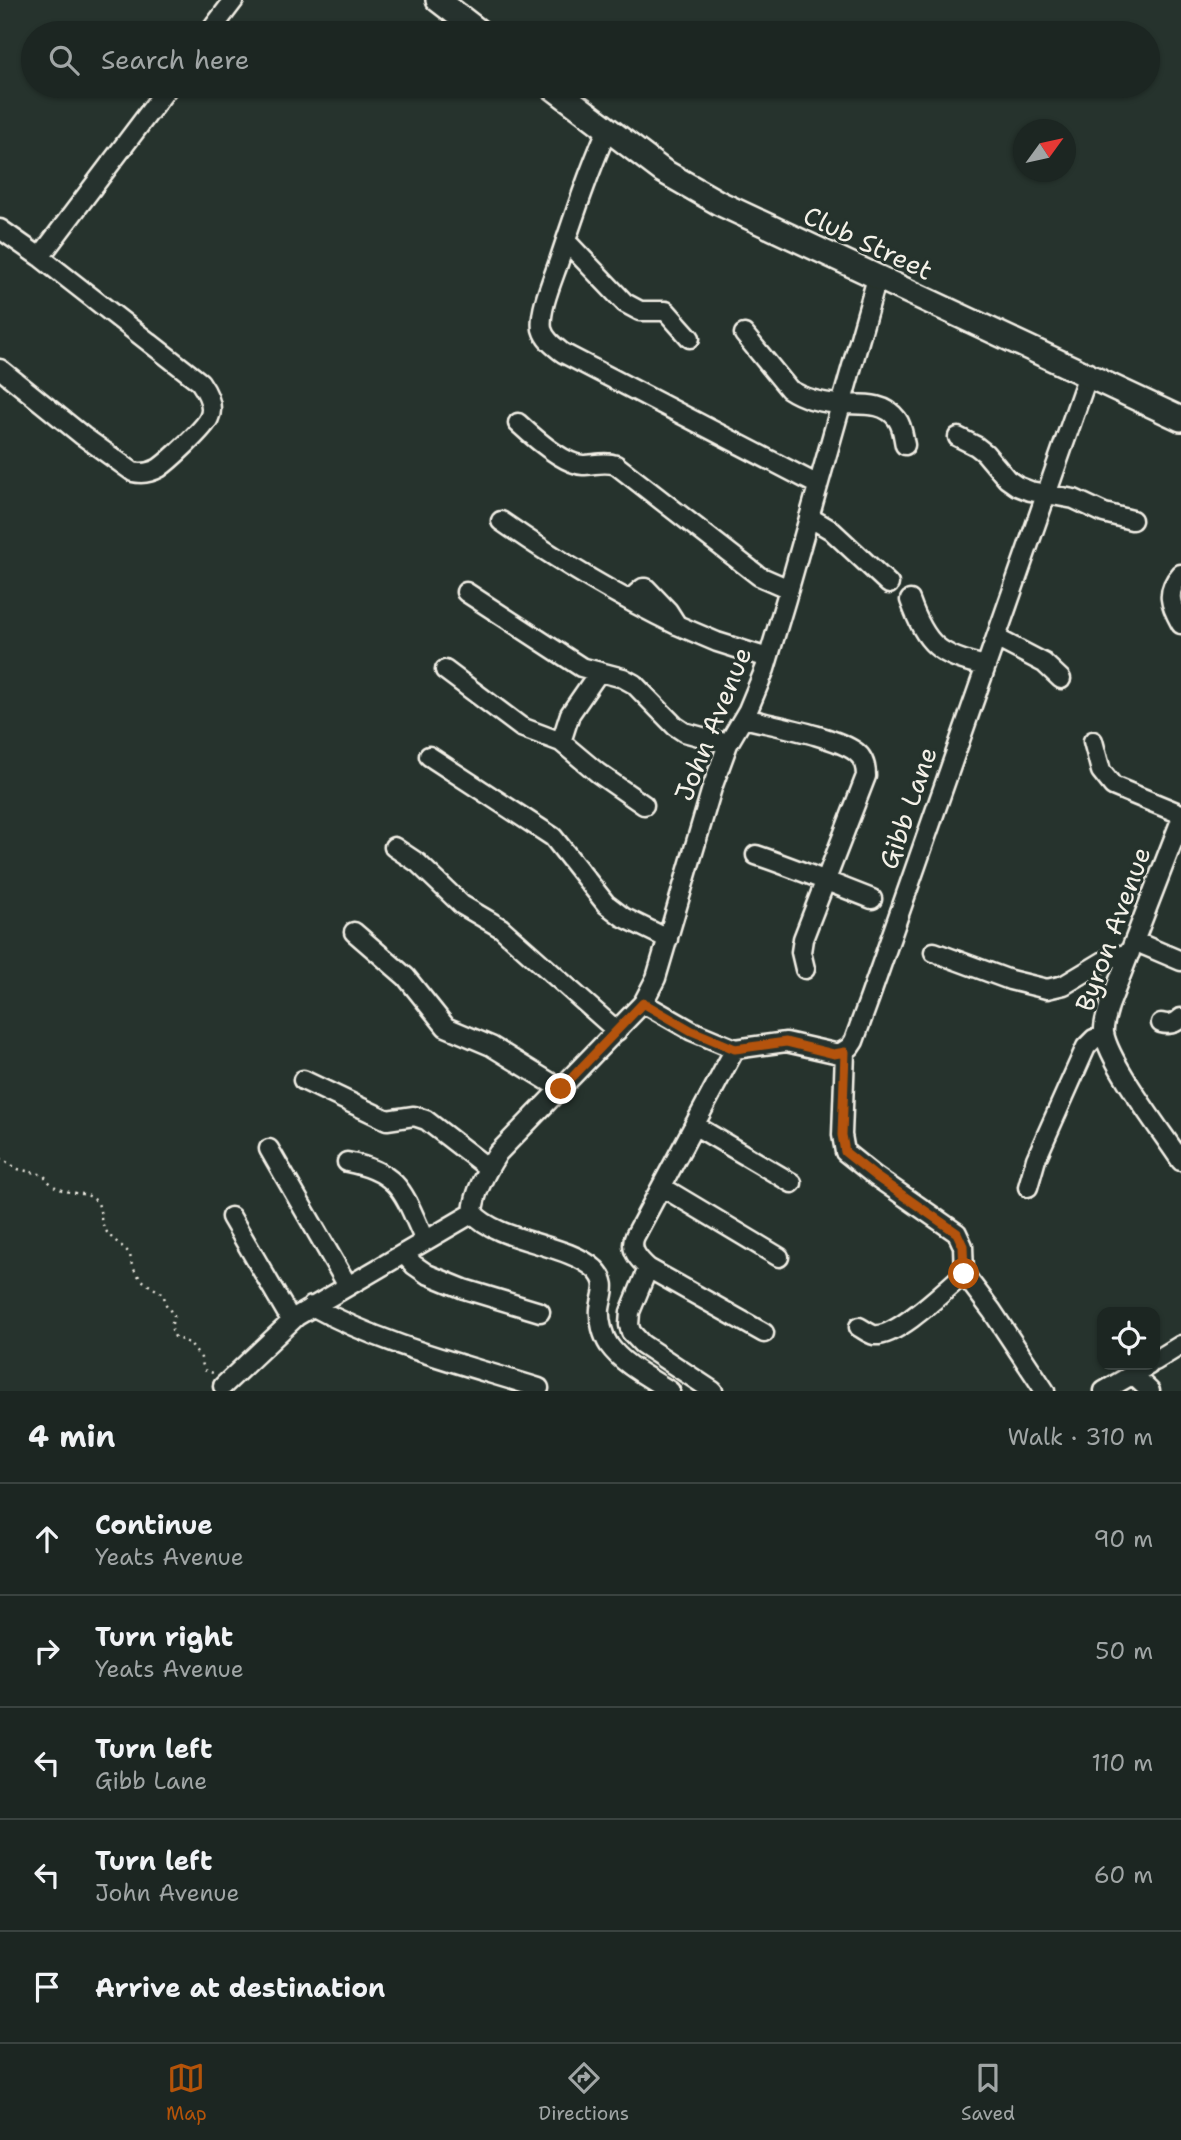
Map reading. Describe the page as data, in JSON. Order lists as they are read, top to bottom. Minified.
{"streets":{"main road":["Club Street"],"street":["John Avenue","Gibb Lane","Byron Avenue"]},"crossings":[["Club Street","John Avenue"],["Club Street","Gibb Lane"]],"north":"top right","page":{"search":"Search here","heading":["4 min","Walk · 310 m"],"list":[["Continue","Yeats Avenue","90 m"],["Turn right","Yeats Avenue","50 m"],["Turn left","Gibb Lane","110 m"],["Turn left","John Avenue","60 m"],"Arrive at destination"],"nav":["Map","Directions","Saved"]}}
